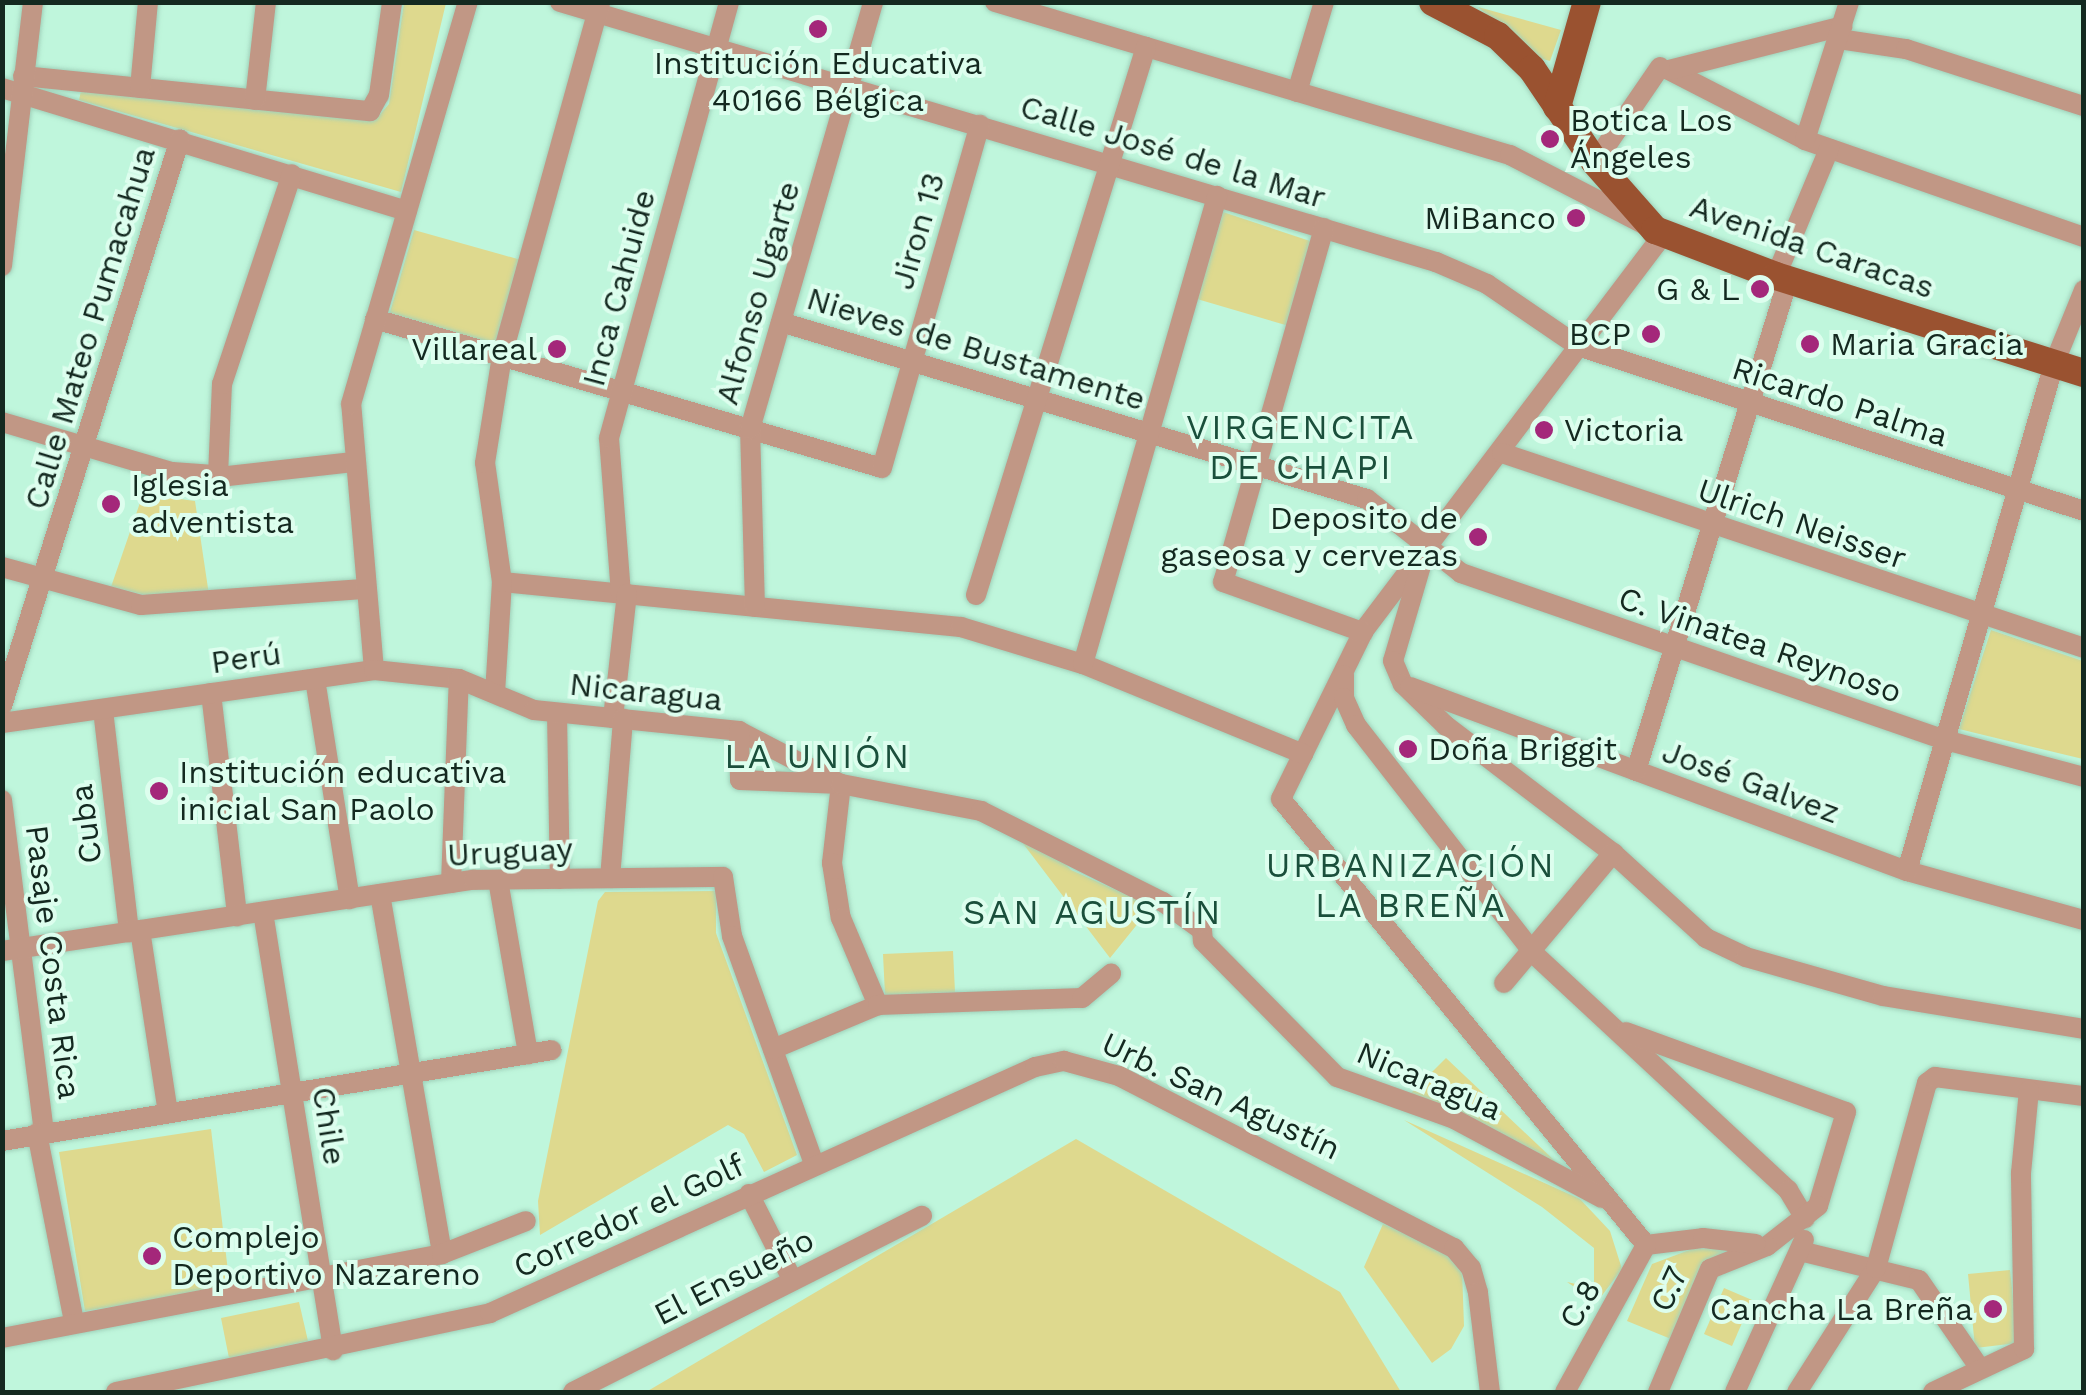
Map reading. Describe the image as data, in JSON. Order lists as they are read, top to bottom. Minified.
{"streets":{"main road":["Avenida Caracas"],"street":["Calle José de la Mar","Jiron 13","Inca Cahuide","Alfonso Ugarte","Calle Mateo Pumacahua","Nieves de Bustamente","Ricardo Palma","Ulrich Neisser","C. Vinatea Reynoso","Perú","Nicaragua","José Galvez","Cuba","Uruguay","Pasaje Costa Rica","Urb. San Agustín","Chile","Corredor el Golf","El Ensueño","C.7","C.8"]},"crossings":[["Calle José de la Mar","Jiron 13"],["Calle José de la Mar","Inca Cahuide"],["Calle José de la Mar","Alfonso Ugarte"],["Calle José de la Mar","Ricardo Palma"],["Jiron 13","Alfonso Ugarte"],["Jiron 13","Nieves de Bustamente"],["Inca Cahuide","Nicaragua"],["Inca Cahuide","Uruguay"],["Alfonso Ugarte","Nieves de Bustamente"],["Nieves de Bustamente","C. Vinatea Reynoso"],["Perú","Nicaragua"],["Perú","Cuba"],["Cuba","Uruguay"],["Uruguay","Pasaje Costa Rica"],["Uruguay","Urb. San Agustín"],["Uruguay","Chile"],["Uruguay","Corredor el Golf"],["Urb. San Agustín","Corredor el Golf"],["Chile","Corredor el Golf"]],"districts":["VIRGENCITA DE CHAPI","LA UNIÓN","URBANIZACIÓN LA BREÑA","SAN AGUSTÍN"],"places":["Institución Educativa 40166 Bélgica","Botica Los Ángeles","MiBanco","G & L","BCP","Maria Gracia","Villareal","Victoria","Iglesia adventista","Deposito de gaseosa y cervezas","Doña Briggit","Institución educativa inicial San Paolo","Complejo Deportivo Nazareno","Cancha La Breña"]}
